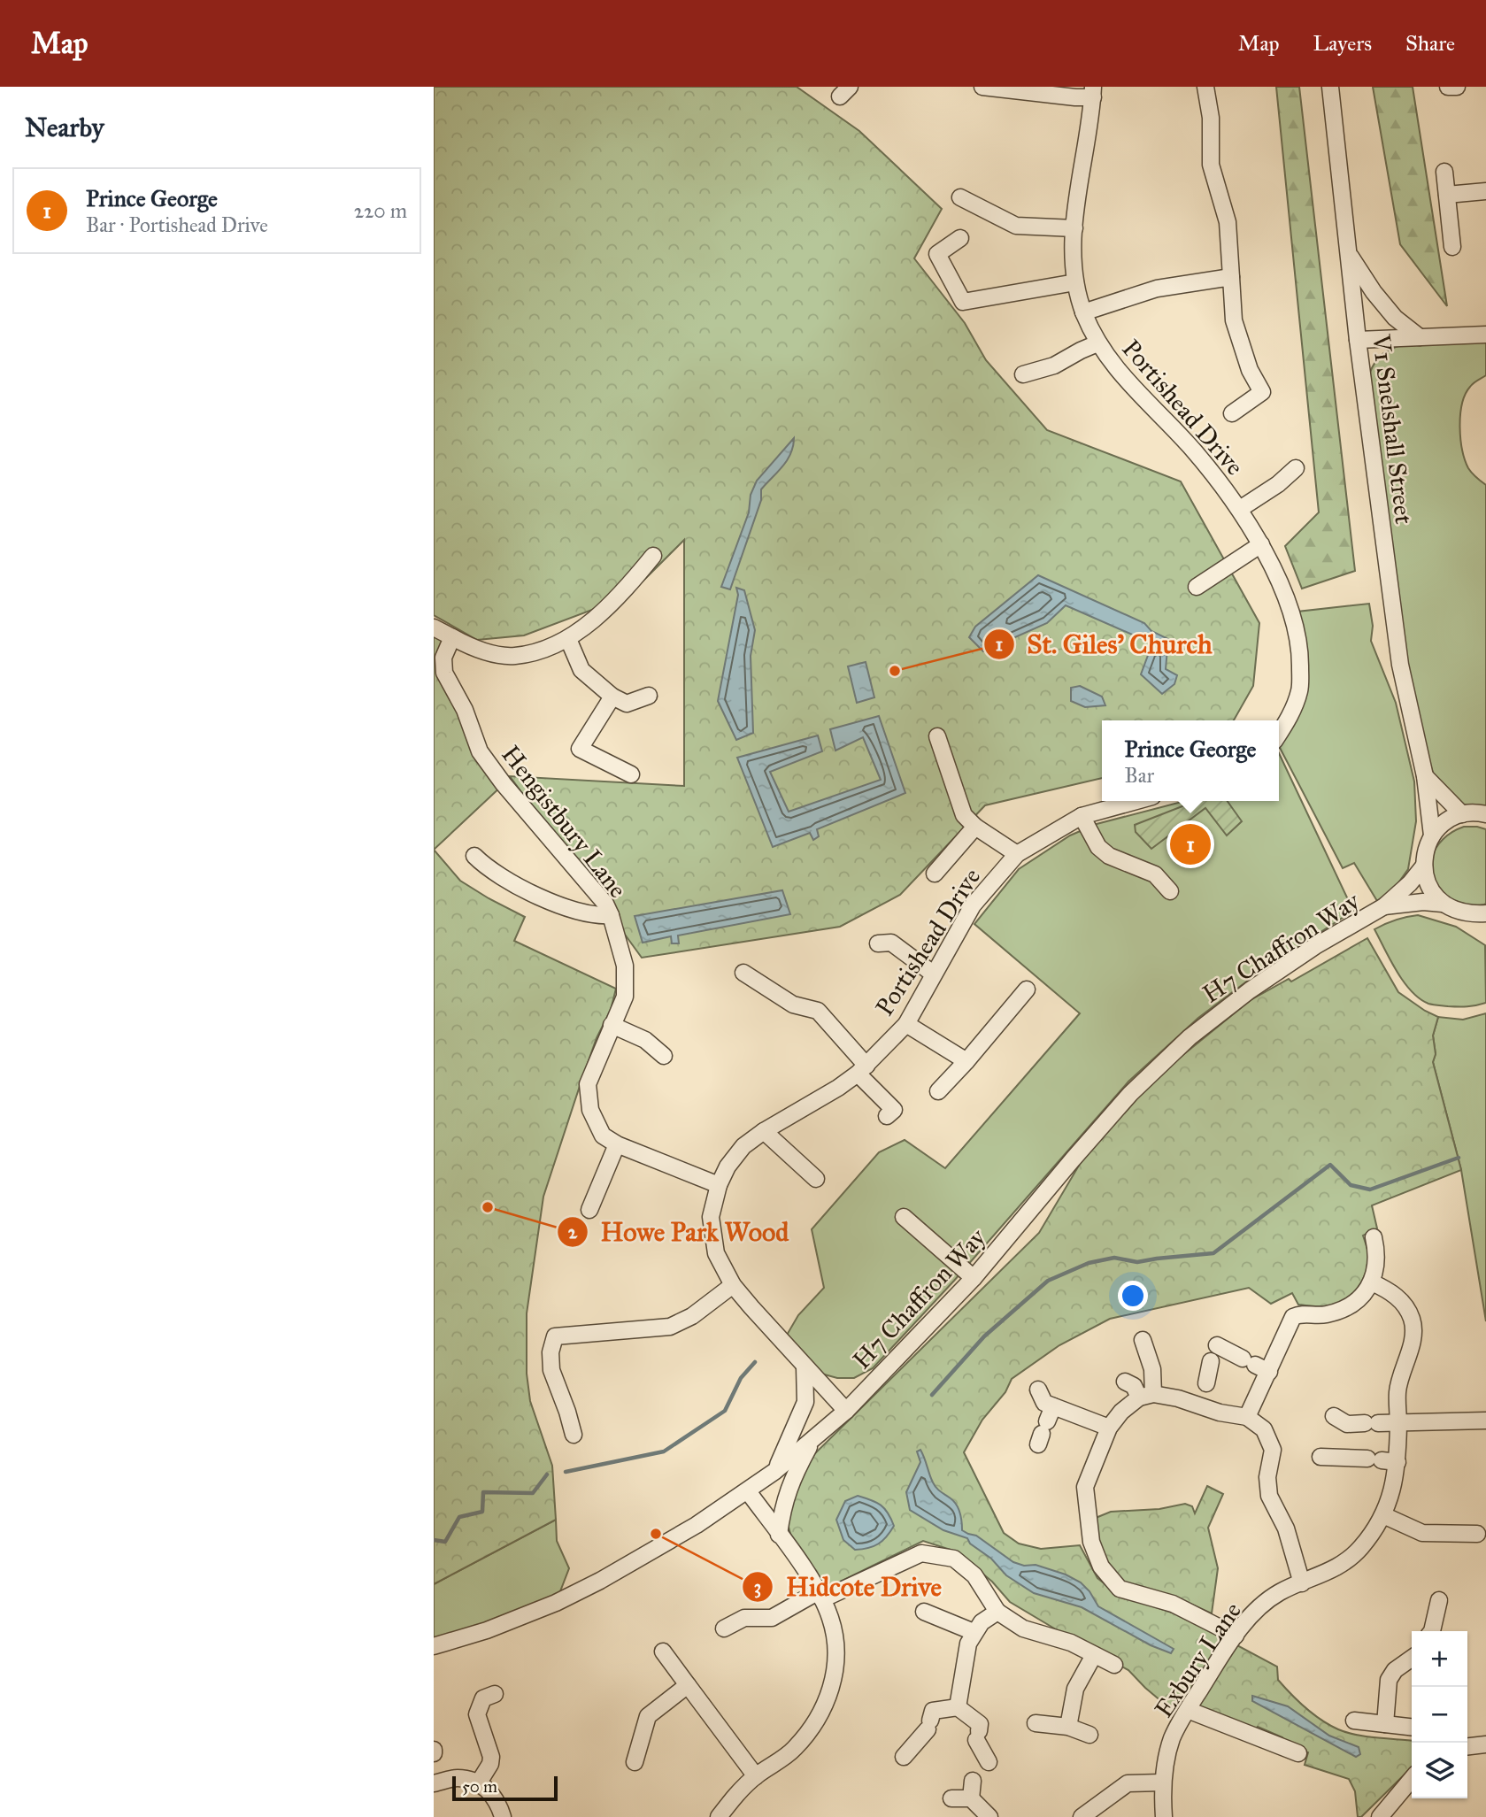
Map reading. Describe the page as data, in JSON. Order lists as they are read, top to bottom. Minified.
{"streets":{"street":["Portishead Drive","V1 Snelshall Street","Hengistbury Lane","H7 Chaffron Way","Exbury Lane"]},"crossings":[["Portishead Drive","Hengistbury Lane"],["Portishead Drive","H7 Chaffron Way"]],"places":["St. Giles’ Church","Howe Park Wood","Hidcote Drive"],"scale_bar":"50 m","page":{"header":"Map","nav":["Map","Layers","Share"],"heading":"Nearby","list":[{"mark":"1","name":"Prince George","note":"Bar · Portishead Drive","value":"220 m"}],"popup":["Prince George","Bar"],"pins":"1","map_buttons":["+","−"],"scale":"50 m"}}
